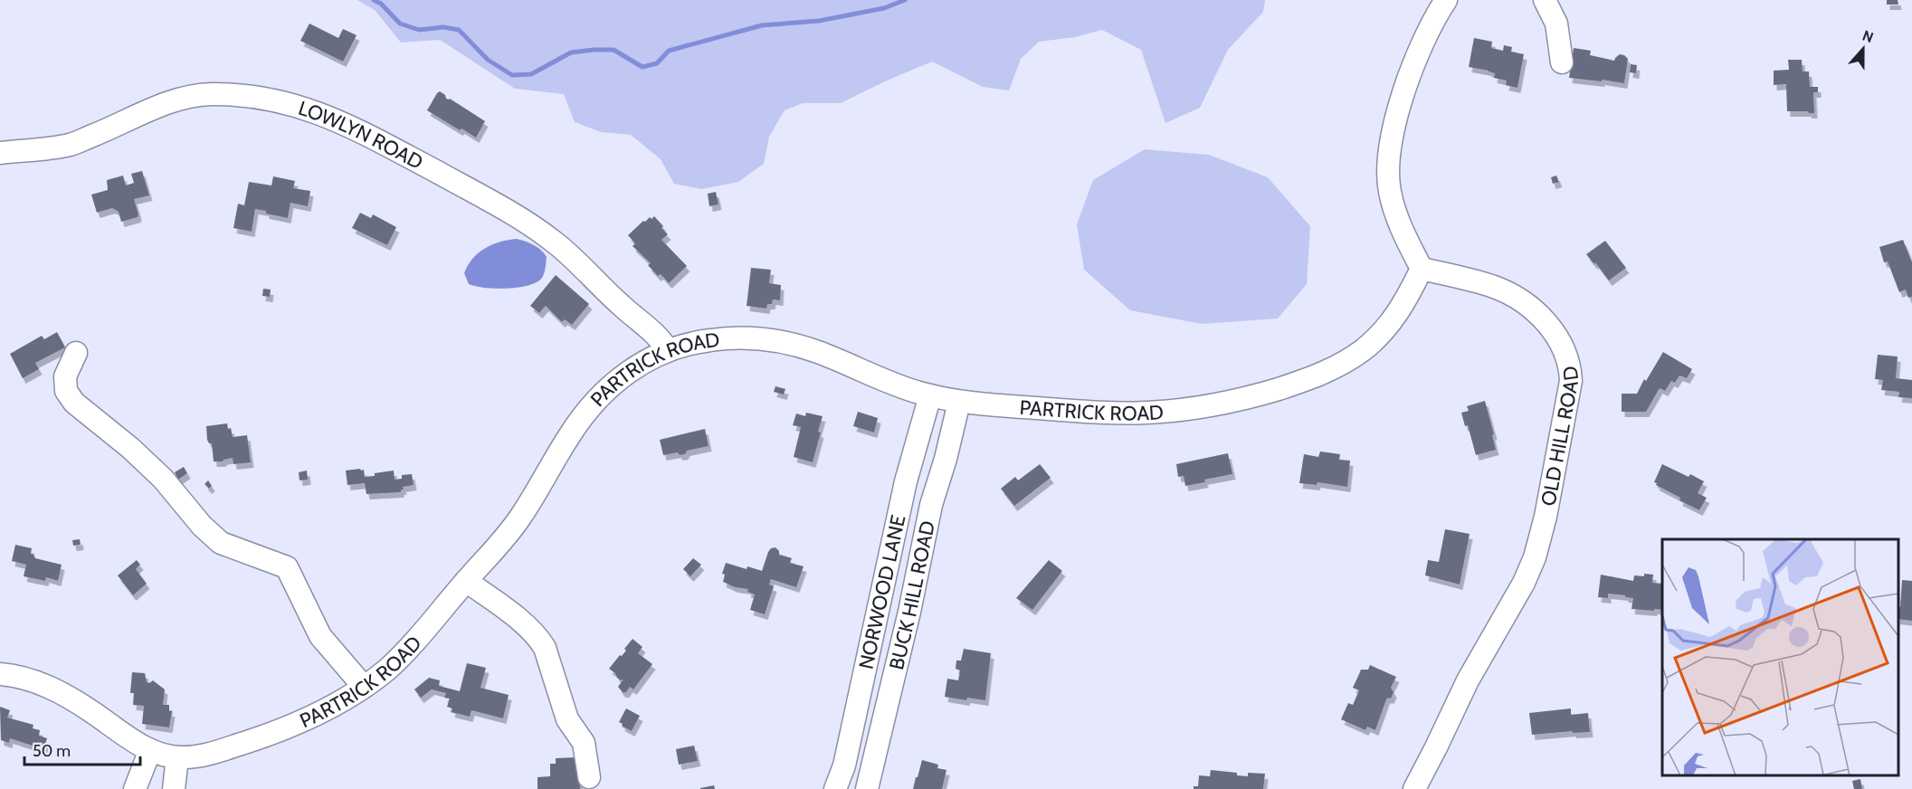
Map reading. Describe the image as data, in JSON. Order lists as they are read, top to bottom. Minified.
{"streets":{"street":["LOWLYN ROAD","PARTRICK ROAD","OLD HILL ROAD","NORWOOD LANE","BUCK HILL ROAD"]},"crossings":[["LOWLYN ROAD","PARTRICK ROAD"],["PARTRICK ROAD","OLD HILL ROAD"],["PARTRICK ROAD","NORWOOD LANE"],["PARTRICK ROAD","BUCK HILL ROAD"]],"scale_bar":"50 m","north":"top"}
